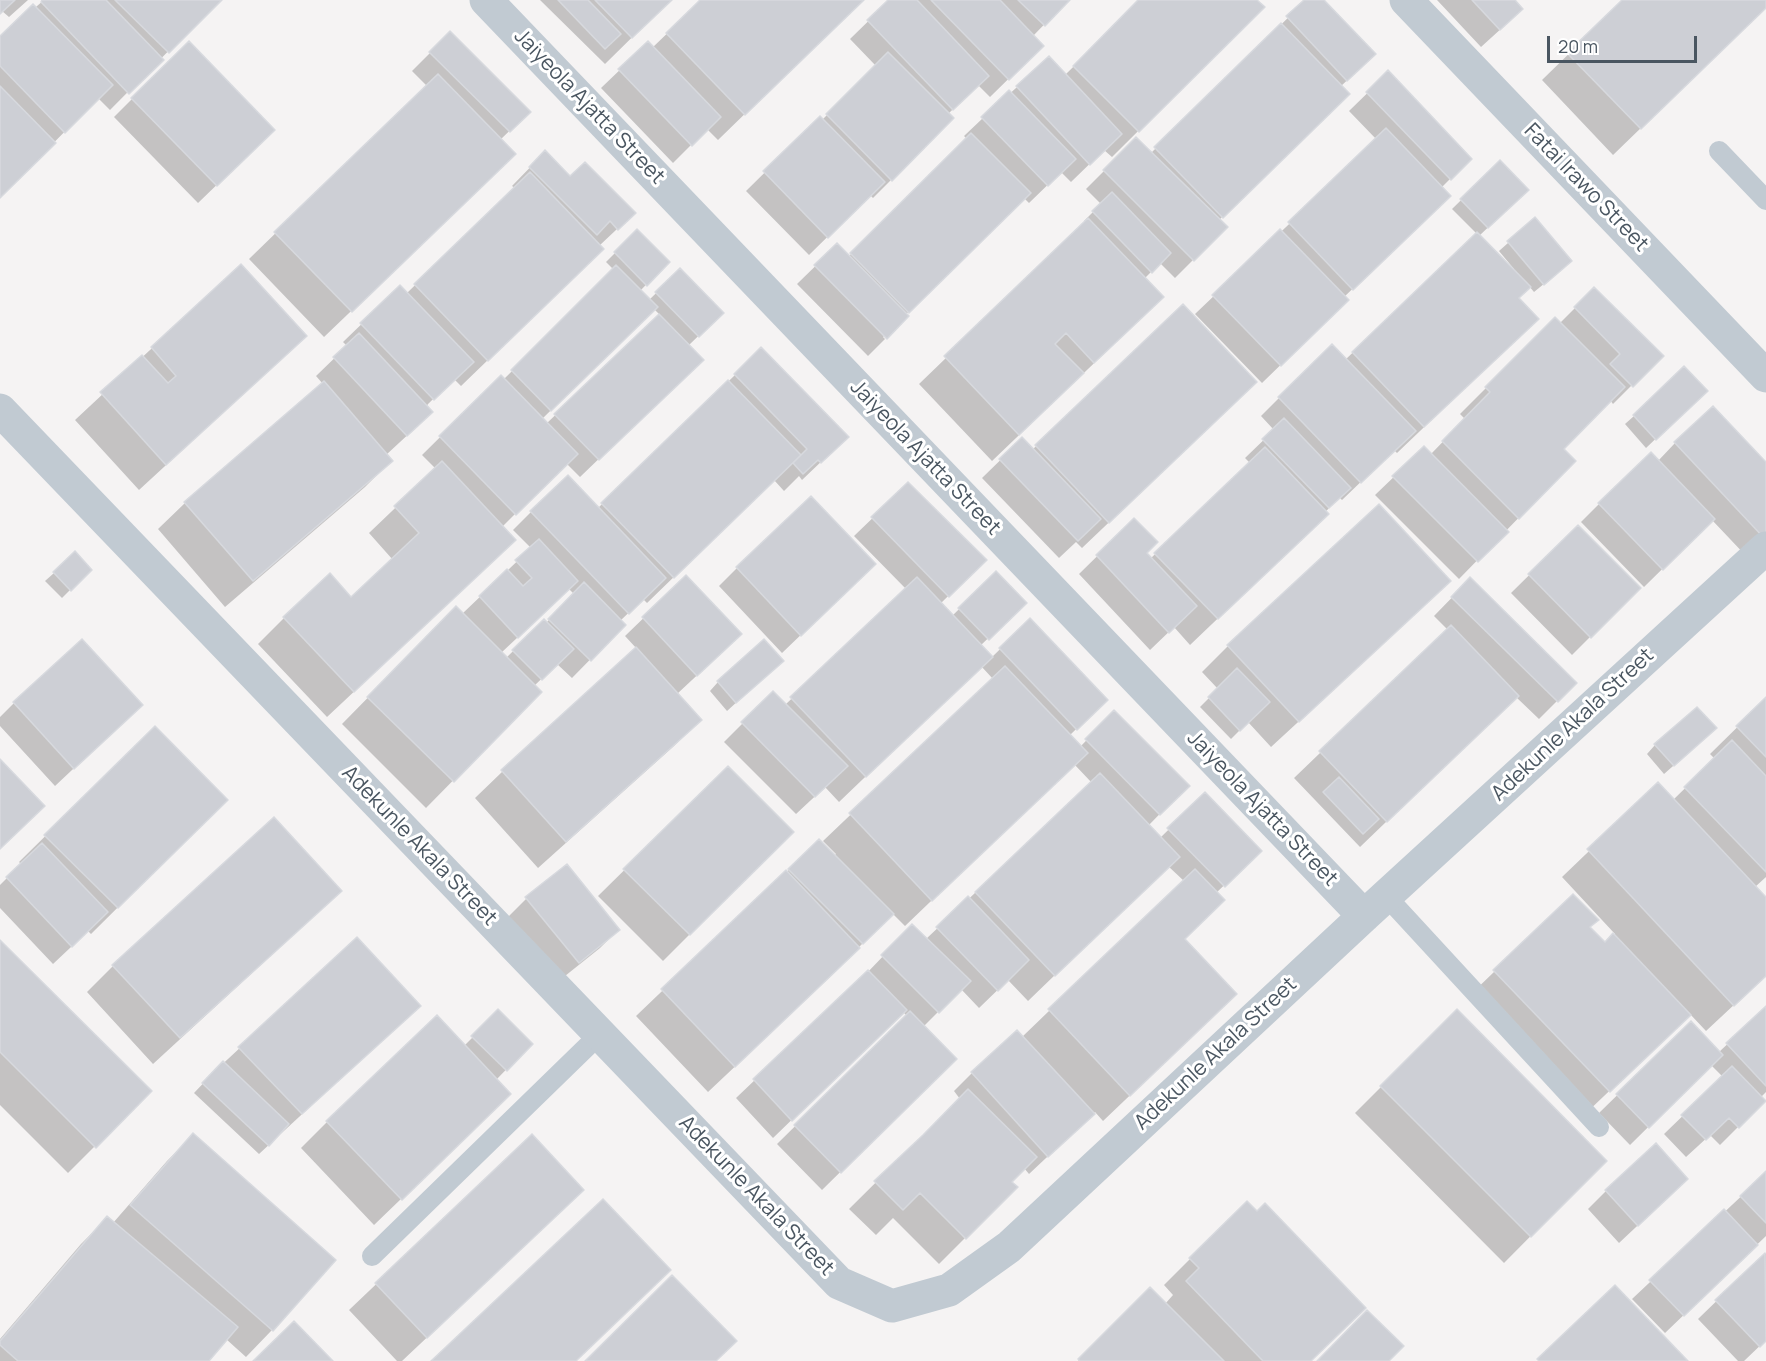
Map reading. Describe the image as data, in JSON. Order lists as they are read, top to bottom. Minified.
{"streets":{"street":["Jaiyeola Ajatta Street","Fatai Irawo Street","Adekunle Akala Street"]},"crossings":[["Jaiyeola Ajatta Street","Adekunle Akala Street"]],"scale_bar":"20 m"}
